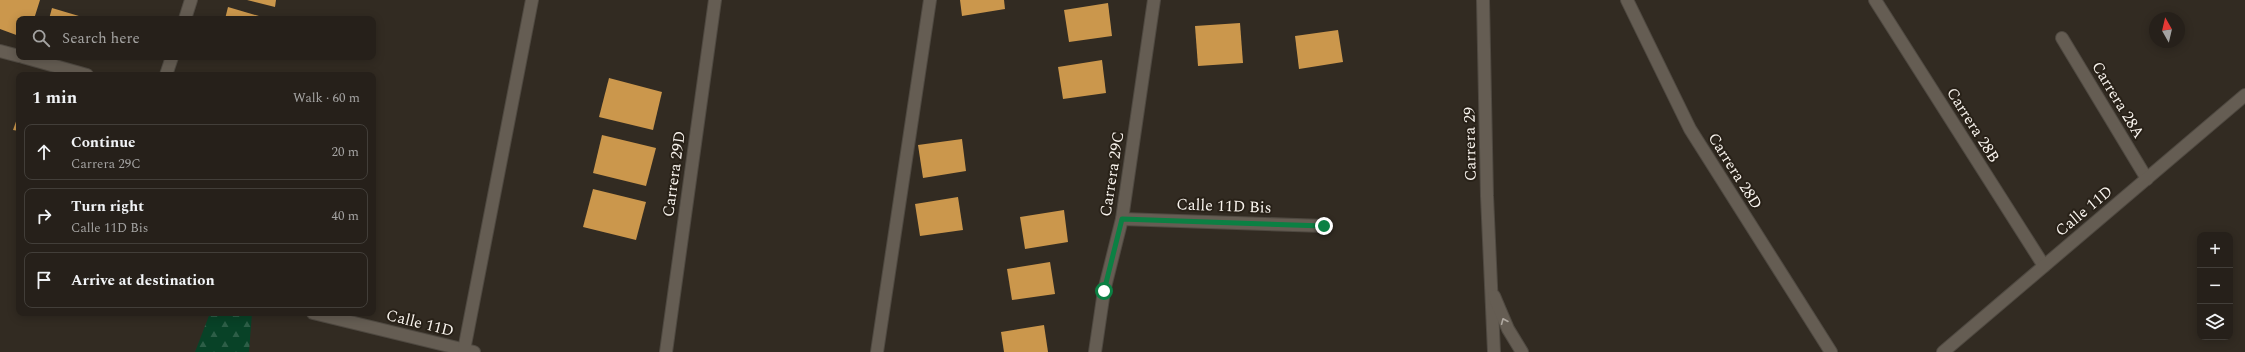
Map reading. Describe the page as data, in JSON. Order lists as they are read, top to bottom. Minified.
{"streets":{"street":["Carrera 28A","Carrera 28B","Carrera 29","Carrera 28D","Carrera 29D","Carrera 29C","Calle 11D Bis","Calle 11D"]},"crossings":[["Carrera 28A","Calle 11D"],["Carrera 28B","Calle 11D"],["Carrera 29C","Calle 11D Bis"]],"north":"top","page":{"search":"Search here","heading":["1 min","Walk · 60 m"],"list":[["Continue","Carrera 29C","20 m"],["Turn right","Calle 11D Bis","40 m"],"Arrive at destination"],"map_buttons":["+","−"]}}
